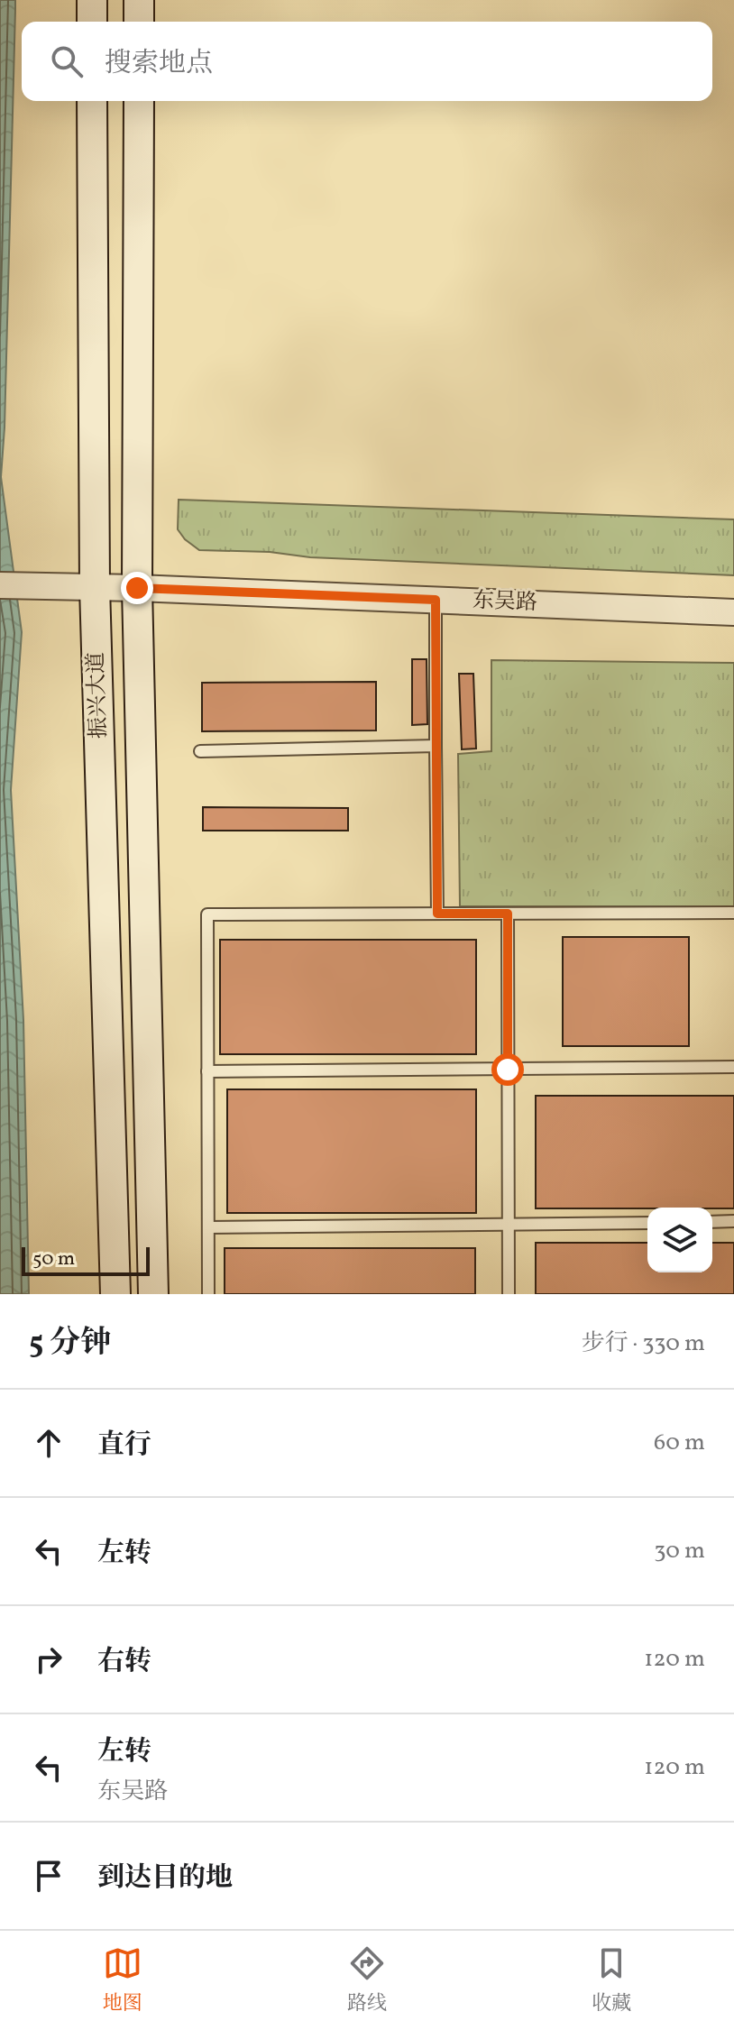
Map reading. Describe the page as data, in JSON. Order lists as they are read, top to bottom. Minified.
{"streets":{"main road":["振兴大道"],"street":["东吴路"]},"crossings":[["东吴路","振兴大道"]],"scale_bar":"50 m","page":{"search":"搜索地点","scale":"50 m","heading":["5 分钟","步行 · 330 m"],"list":[["直行","60 m"],["左转","30 m"],["右转","120 m"],["左转","东吴路","120 m"],"到达目的地"],"nav":["地图","路线","收藏"]}}
